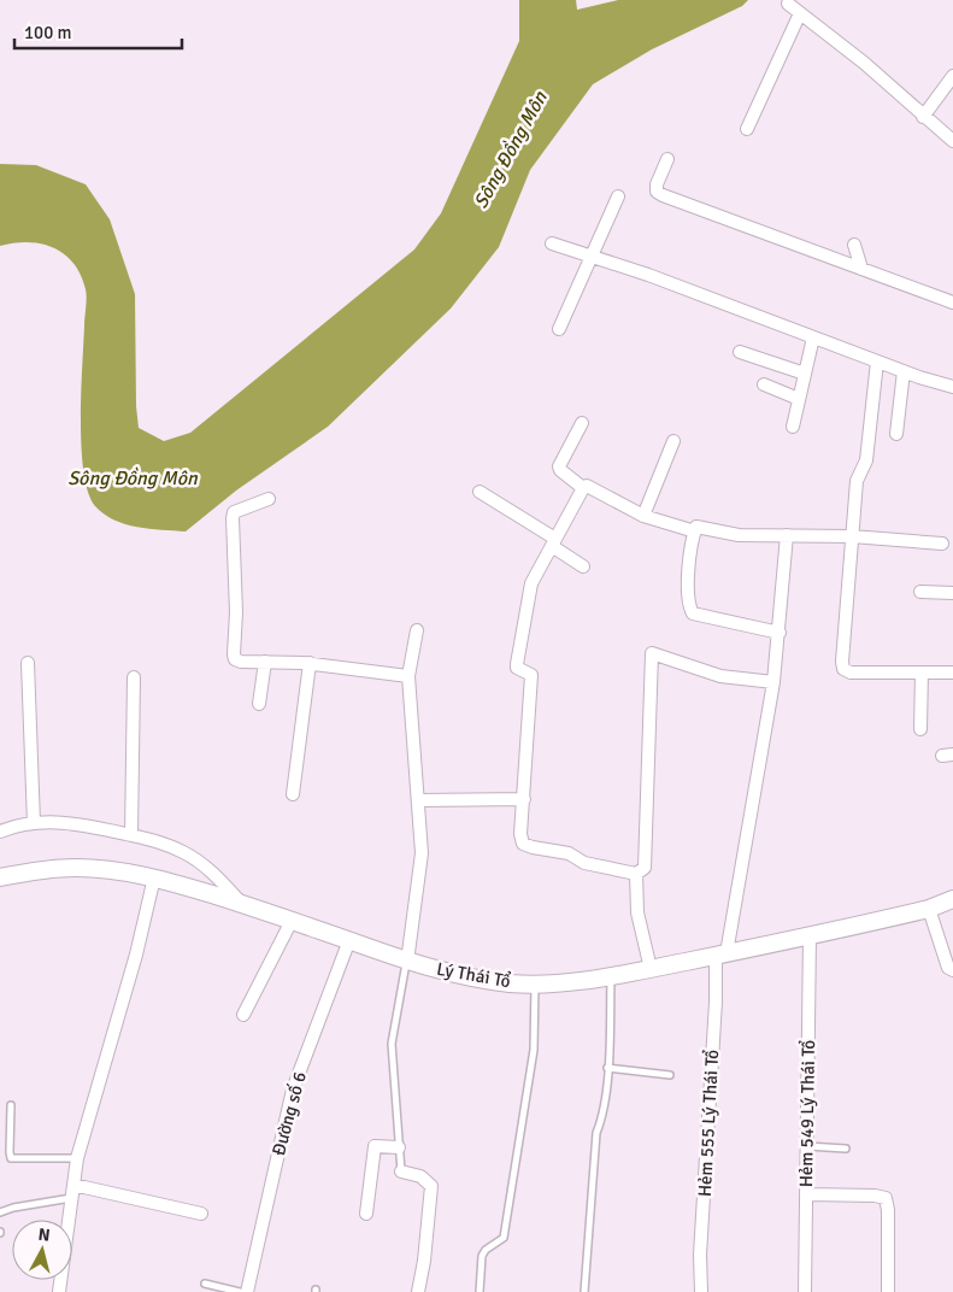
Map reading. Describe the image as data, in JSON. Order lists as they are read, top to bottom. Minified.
{"streets":{"main road":["Lý Thái Tổ"],"street":["Đường số 6","Hẻm 549 Lý Thái Tổ","Hẻm 555 Lý Thái Tổ"]},"crossings":[["Lý Thái Tổ","Đường số 6"],["Lý Thái Tổ","Hẻm 549 Lý Thái Tổ"],["Lý Thái Tổ","Hẻm 555 Lý Thái Tổ"]],"water":["Sông Đồng Môn"],"scale_bar":"100 m","north":"top"}
